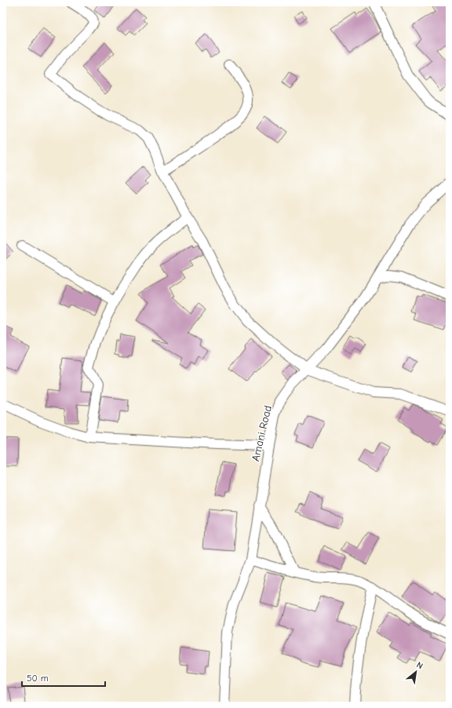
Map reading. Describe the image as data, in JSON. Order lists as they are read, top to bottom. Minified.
{"streets":{"street":["Amani Road"]},"scale_bar":"50 m","north":"top right"}
